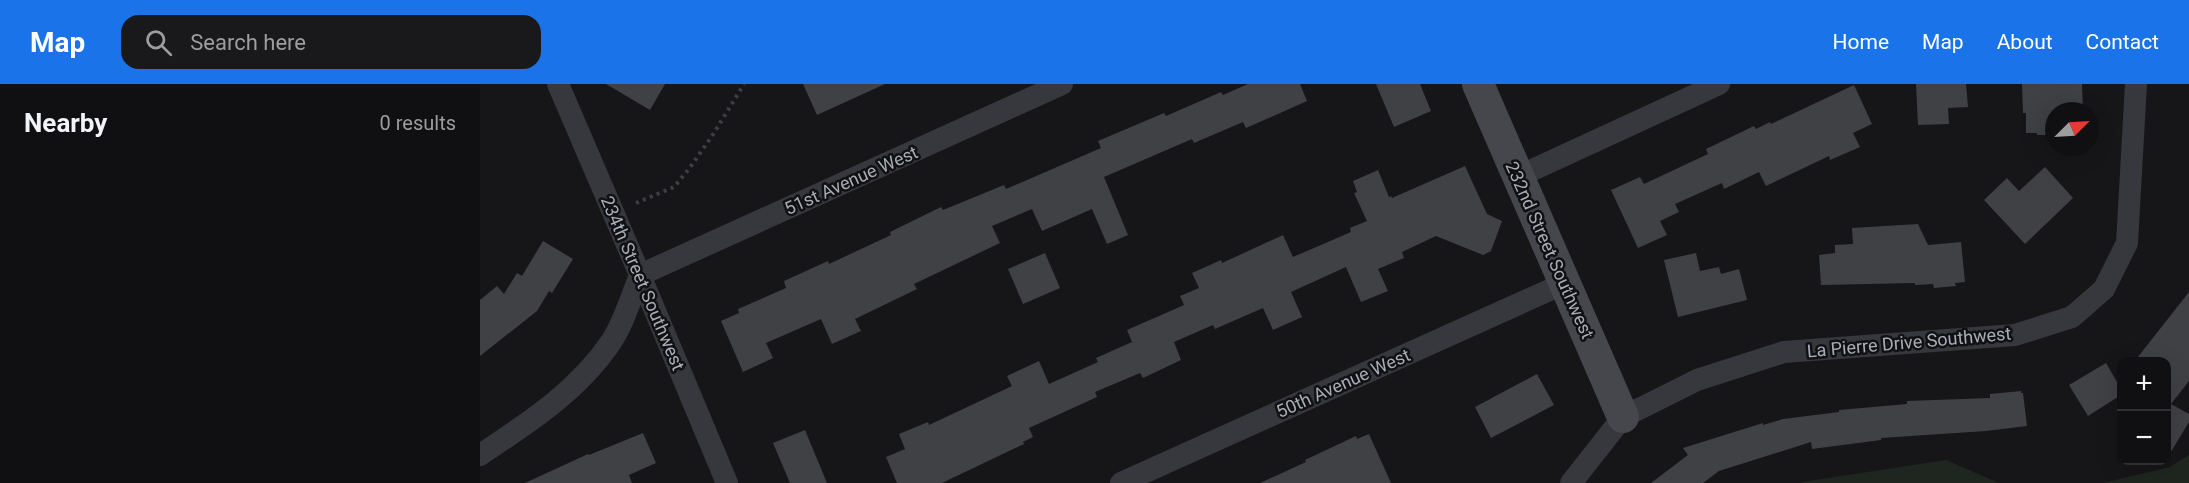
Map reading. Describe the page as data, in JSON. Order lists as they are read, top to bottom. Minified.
{"streets":{"street":["51st Avenue West","232nd Street Southwest","234th Street Southwest","La Pierre Drive Southwest","50th Avenue West"]},"crossings":[["51st Avenue West","234th Street Southwest"],["232nd Street Southwest","La Pierre Drive Southwest"],["232nd Street Southwest","50th Avenue West"]],"north":"top right","page":{"header":"Map","search":"Search here","nav":["Home","Map","About","Contact"],"heading":["Nearby","0 results"],"map_buttons":["+","−"]}}
